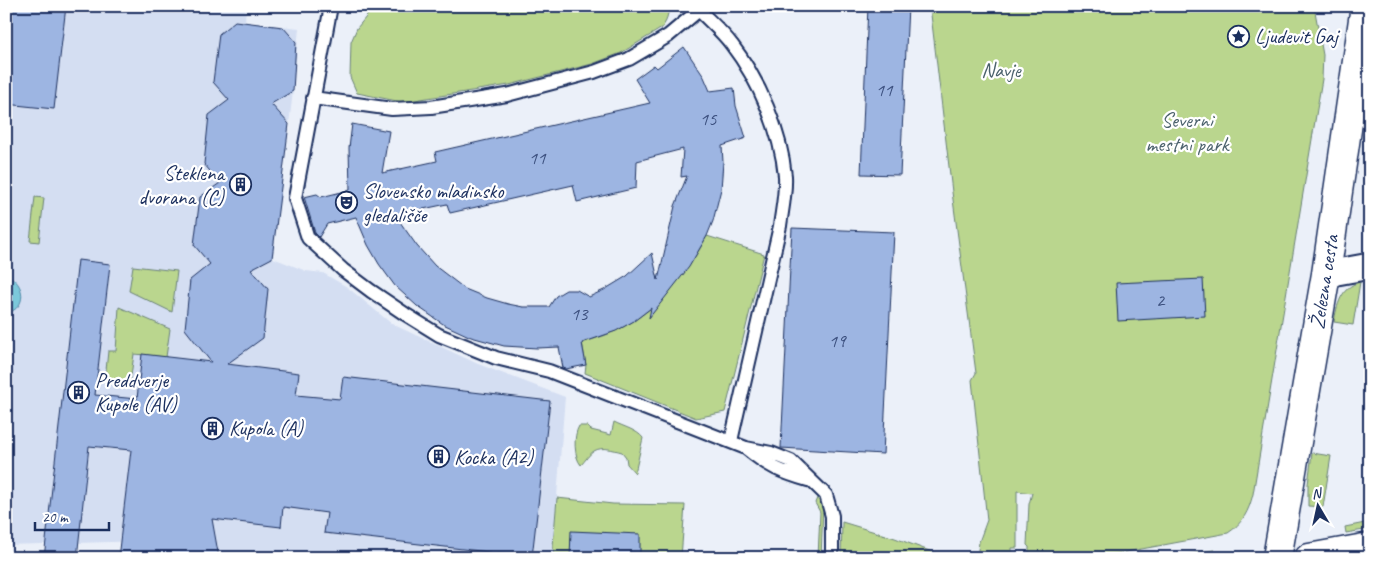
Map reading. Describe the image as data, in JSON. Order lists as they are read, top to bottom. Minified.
{"streets":{"street":["Železna cesta"]},"parks":["Navje","Severni mestni park"],"places":{"place":["Ljudevit Gaj"],"building":["Steklena dvorana (C)","Preddverje Kupole (AV)","Kupola (A)","Kocka (A2)"],"theatre":["Slovensko mladinsko gledališče"]},"house_numbers":["11","15","11","2","13","19"],"scale_bar":"20 m","north":"top"}
